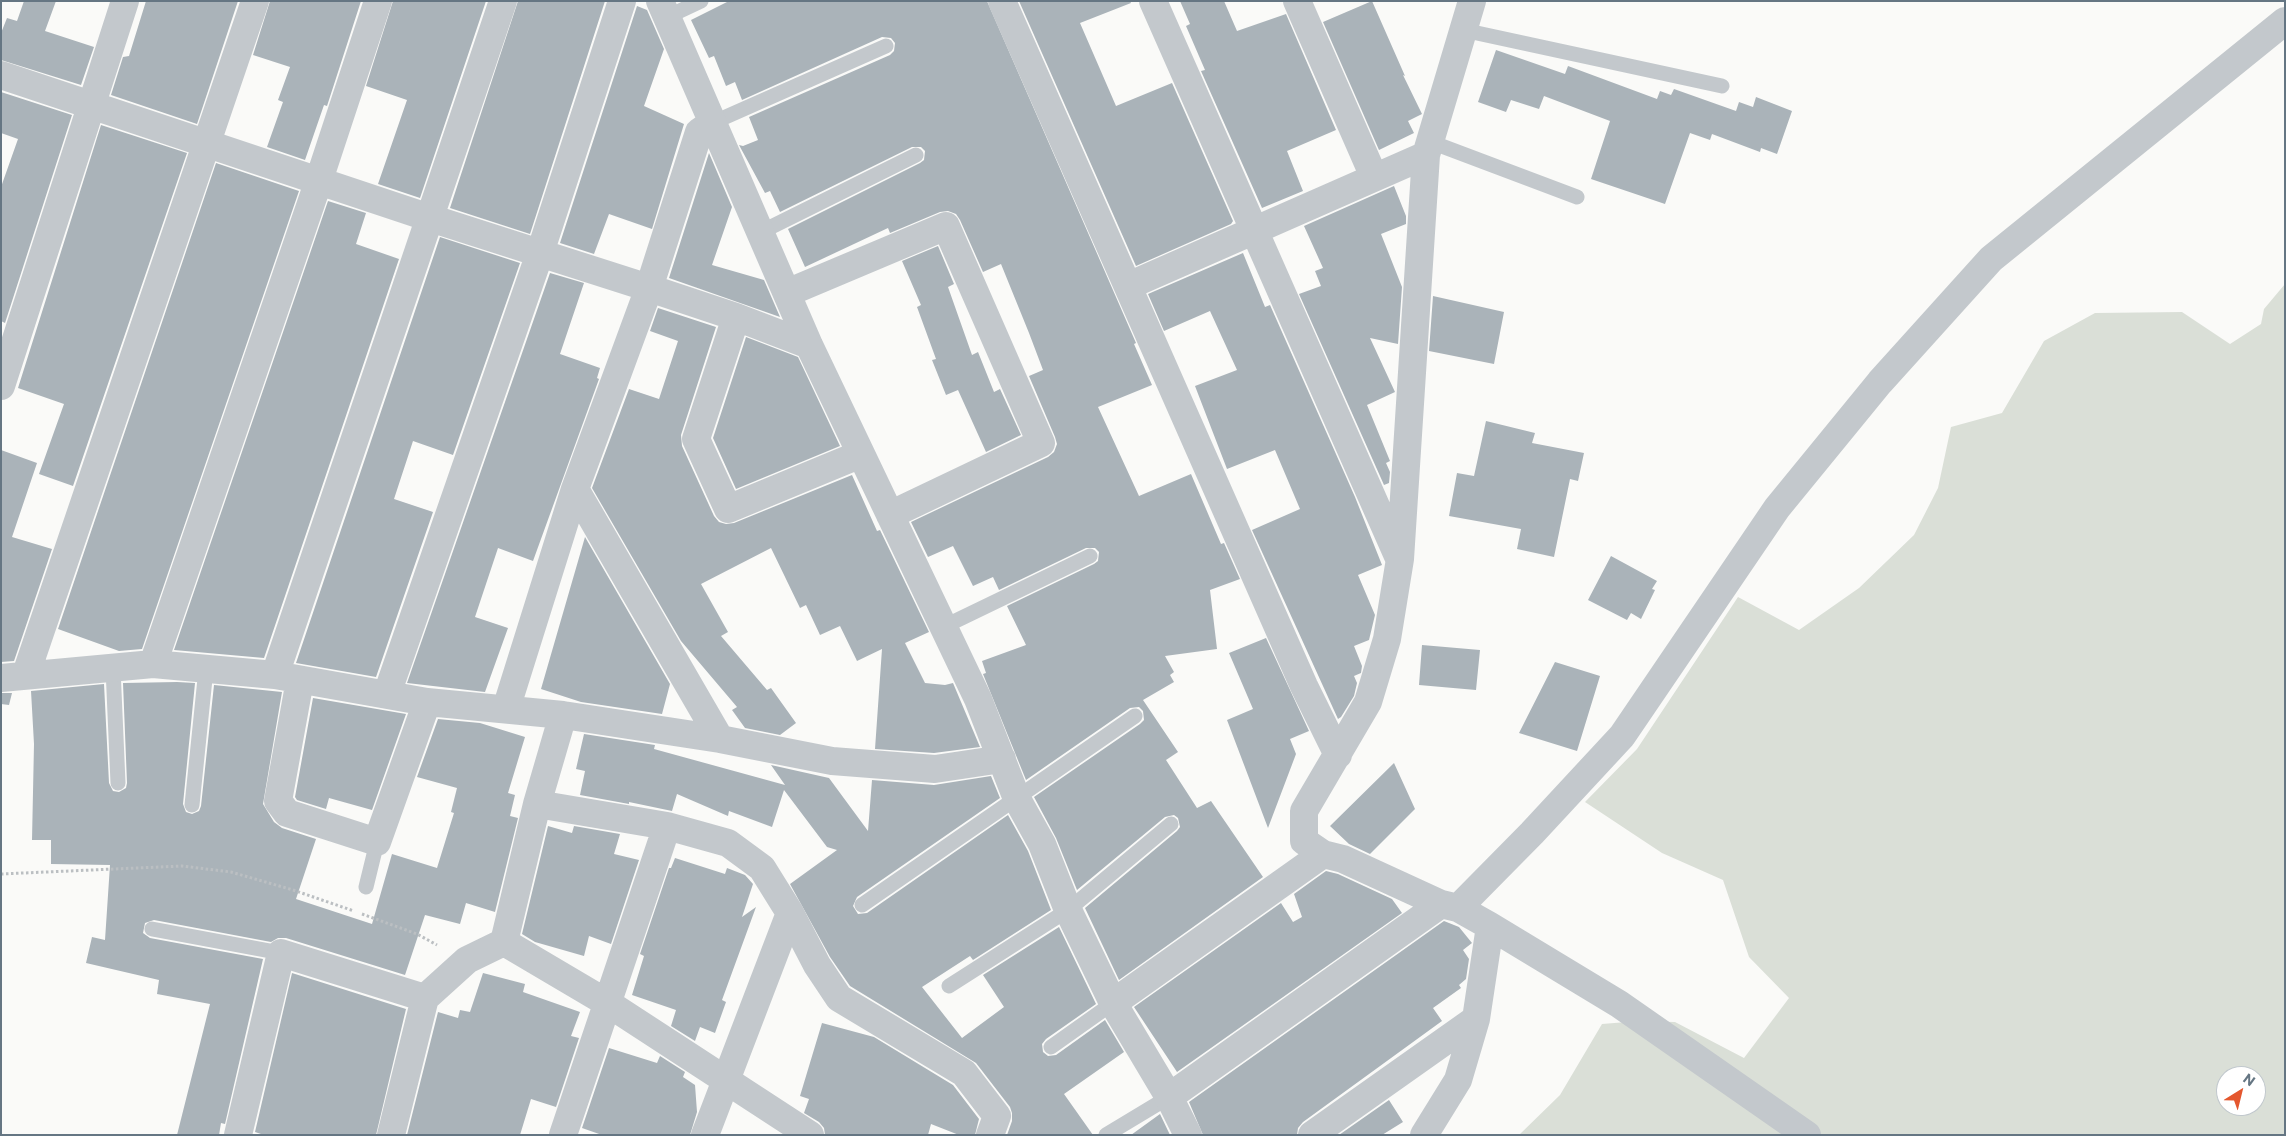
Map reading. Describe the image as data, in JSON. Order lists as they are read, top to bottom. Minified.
{"north":"top right"}
